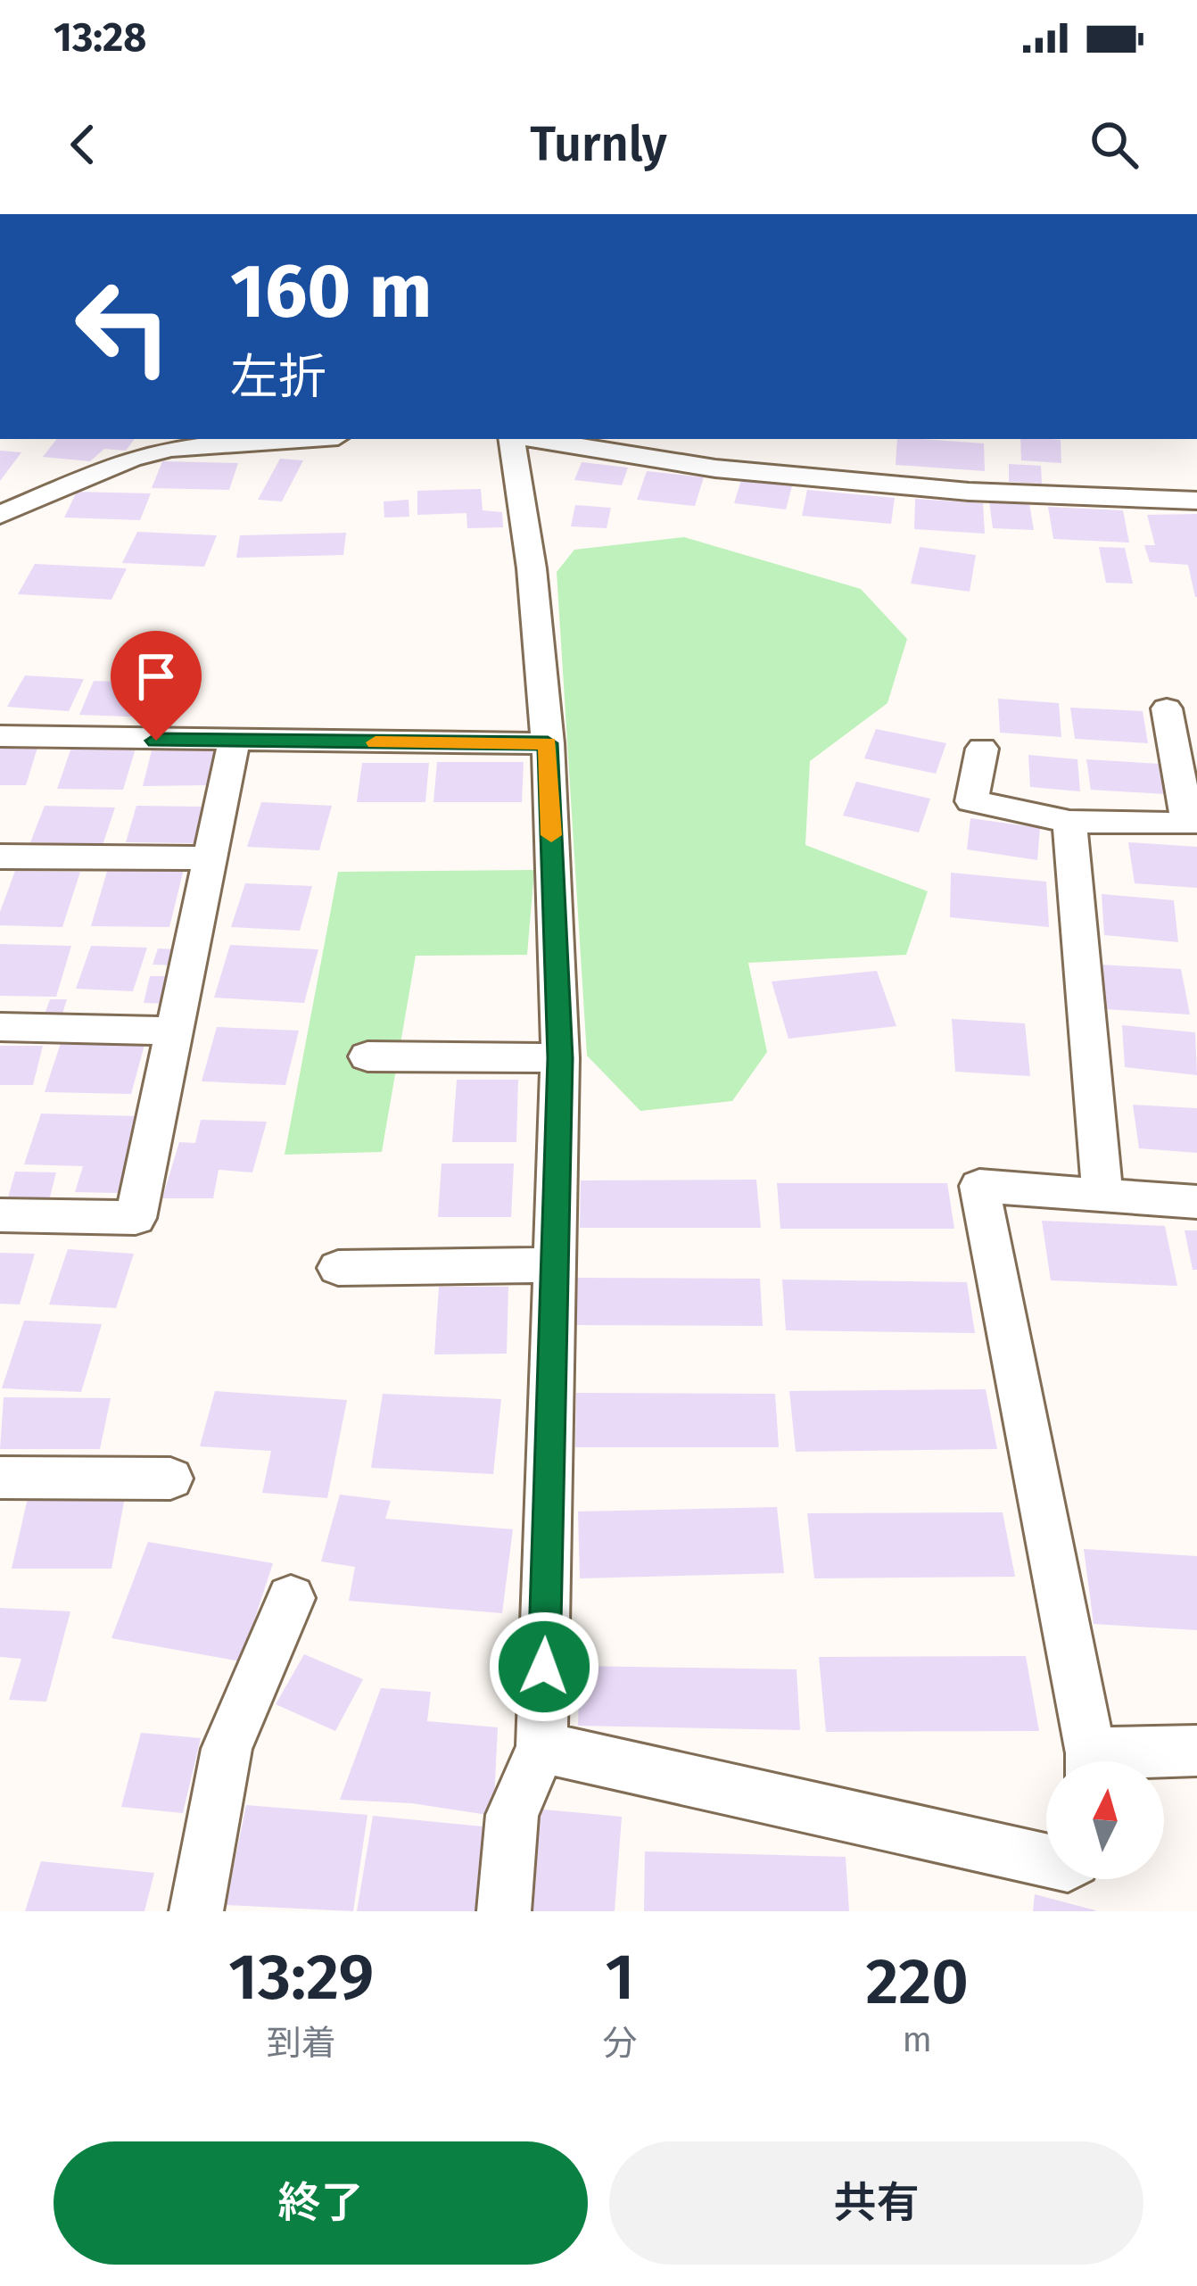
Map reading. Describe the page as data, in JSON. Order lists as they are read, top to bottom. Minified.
{"north":"top","page":{"status":"13:28","header":"Turnly","turn":["160 m","左折"],"eta":["13:29","到着","1","分","220","m"],"buttons":["終了","共有"]}}
